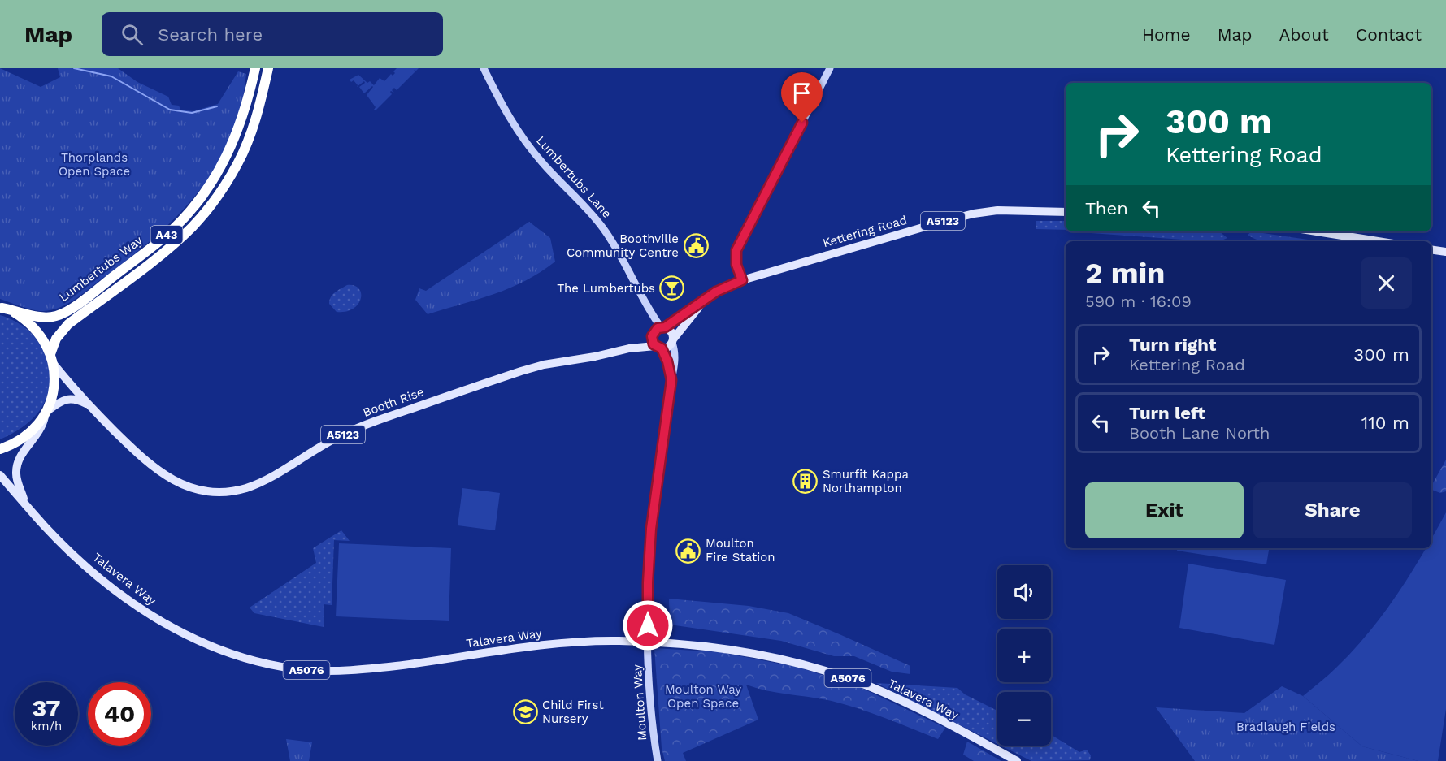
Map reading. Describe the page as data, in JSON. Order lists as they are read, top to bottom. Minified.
{"streets":{"highway":["A43","Lumbertubs Way"],"main road":["A5123","Kettering Road","Booth Rise","Talavera Way","A5076"],"street":["Lumbertubs Lane","Moulton Way"]},"crossings":[["Lumbertubs Lane","Kettering Road"],["Lumbertubs Lane","Booth Rise"],["Lumbertubs Lane","Moulton Way"],["Kettering Road","Booth Rise"],["Kettering Road","Moulton Way"],["A43","Lumbertubs Way"],["A43","Booth Rise"],["A43","Talavera Way"],["Lumbertubs Way","Booth Rise"],["Booth Rise","Moulton Way"]],"parks":["Thorplands Open Space","Moulton Way Open Space","Bradlaugh Fields"],"places":{"public building":["Boothville Community Centre","Moulton Fire Station"],"bar":["The Lumbertubs"],"building":["Smurfit Kappa Northampton"],"school or university":["Child First Nursery"]},"page":{"header":"Map","search":"Search here","nav":["Home","Map","About","Contact"],"turn":["300 m","Kettering Road"],"then":"Then","heading":["2 min","590 m · 16:09"],"list":[{"name":"Turn right","note":"Kettering Road","value":"300 m"},{"name":"Turn left","note":"Booth Lane North","value":"110 m"}],"buttons":["Exit","Share"],"map_buttons":["+","−"],"speed":"37 km/h","limit":"40"}}
